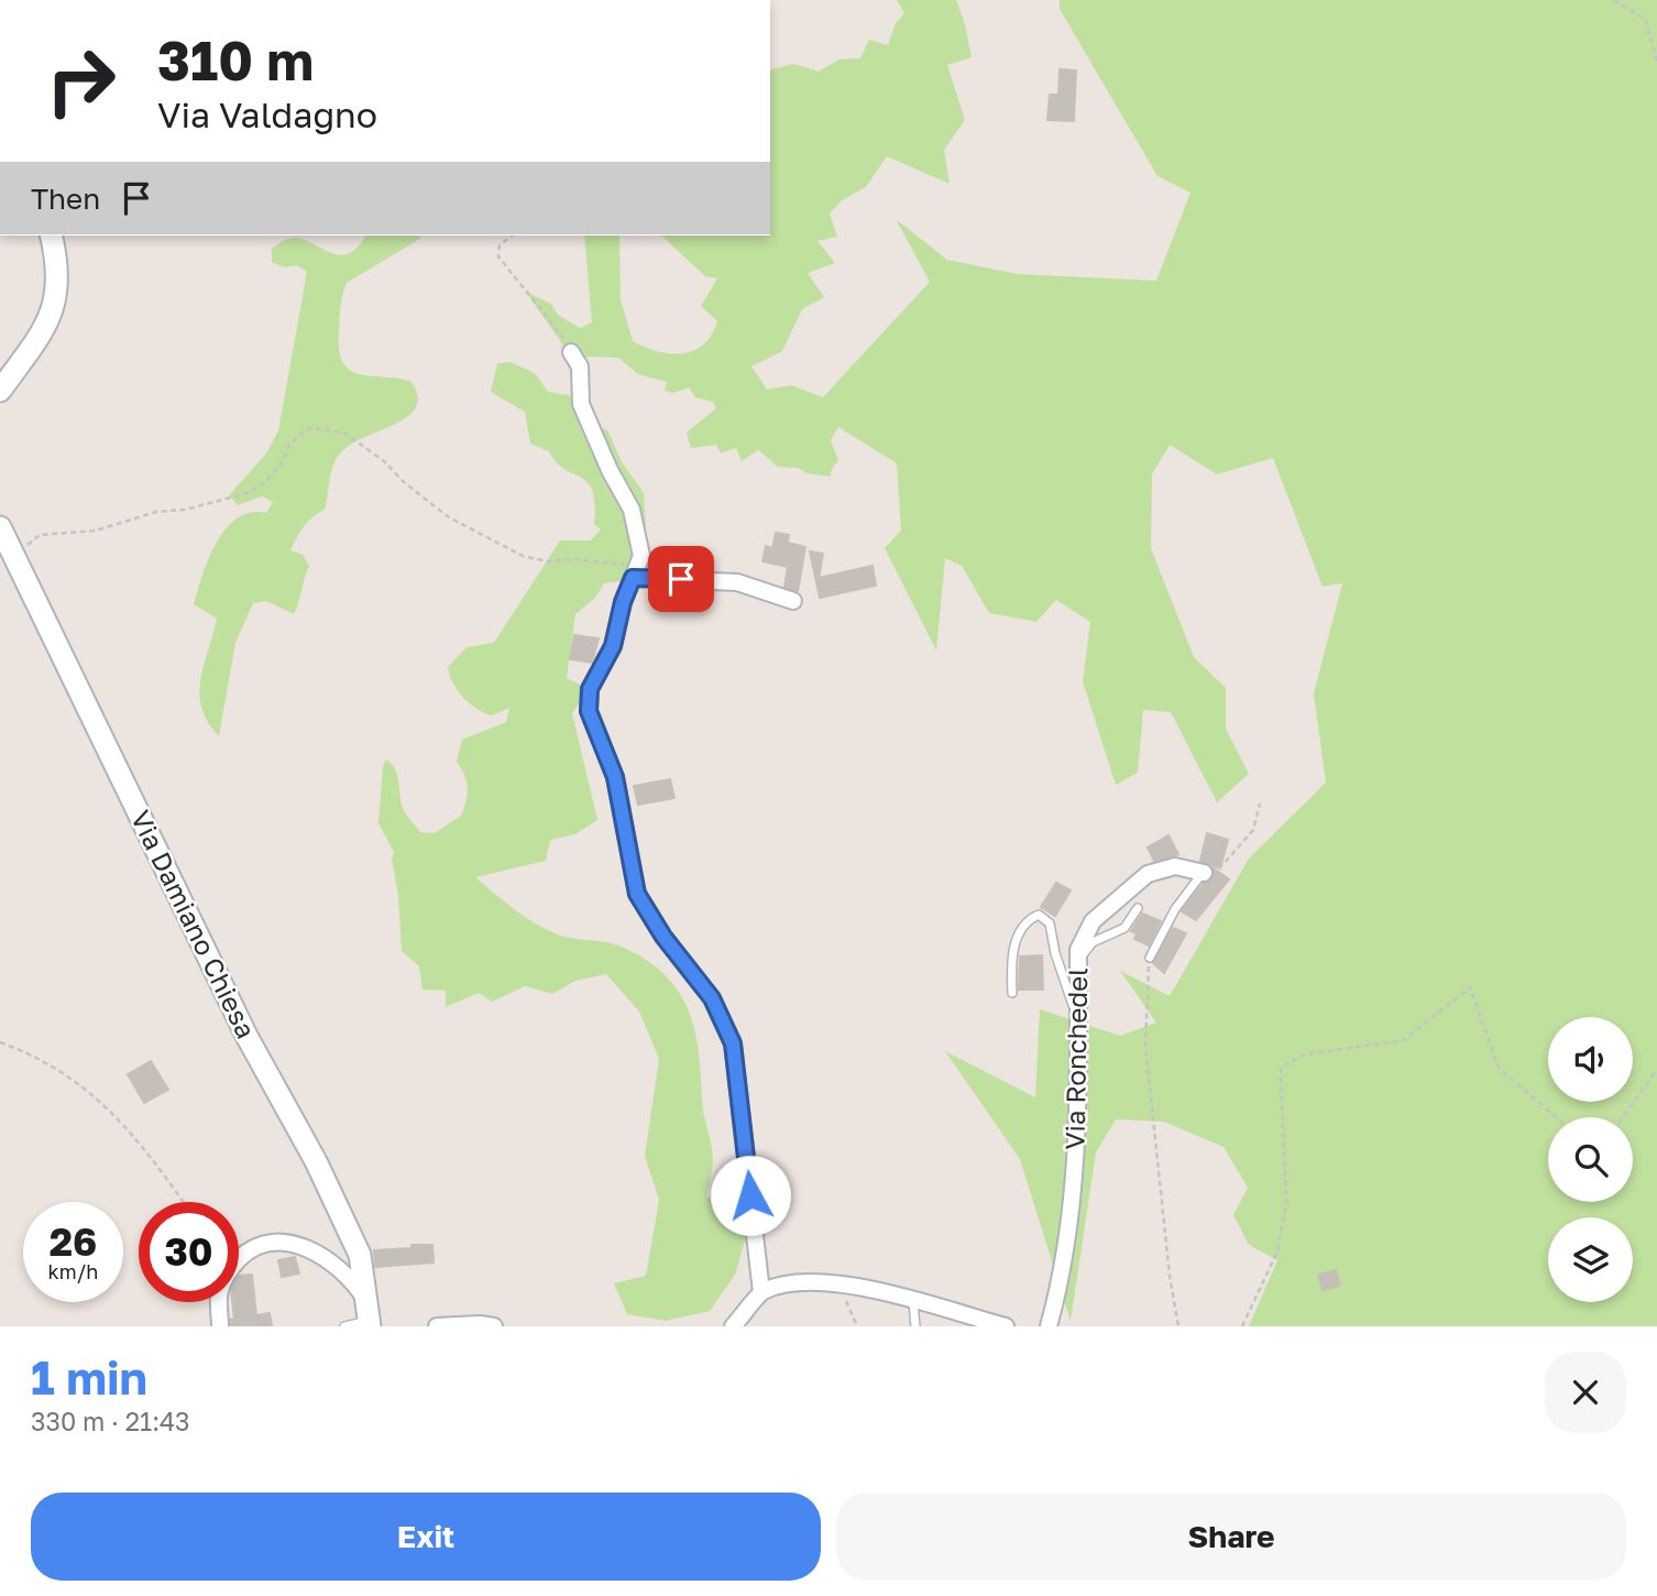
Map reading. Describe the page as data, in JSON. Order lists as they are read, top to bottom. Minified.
{"streets":{"street":["Via Damiano Chiesa","Via Ronchedel"]},"page":{"turn":["310 m","Via Valdagno"],"then":"Then","speed":"26 km/h","limit":"30","heading":["1 min","330 m · 21:43"],"buttons":["Exit","Share"]}}
